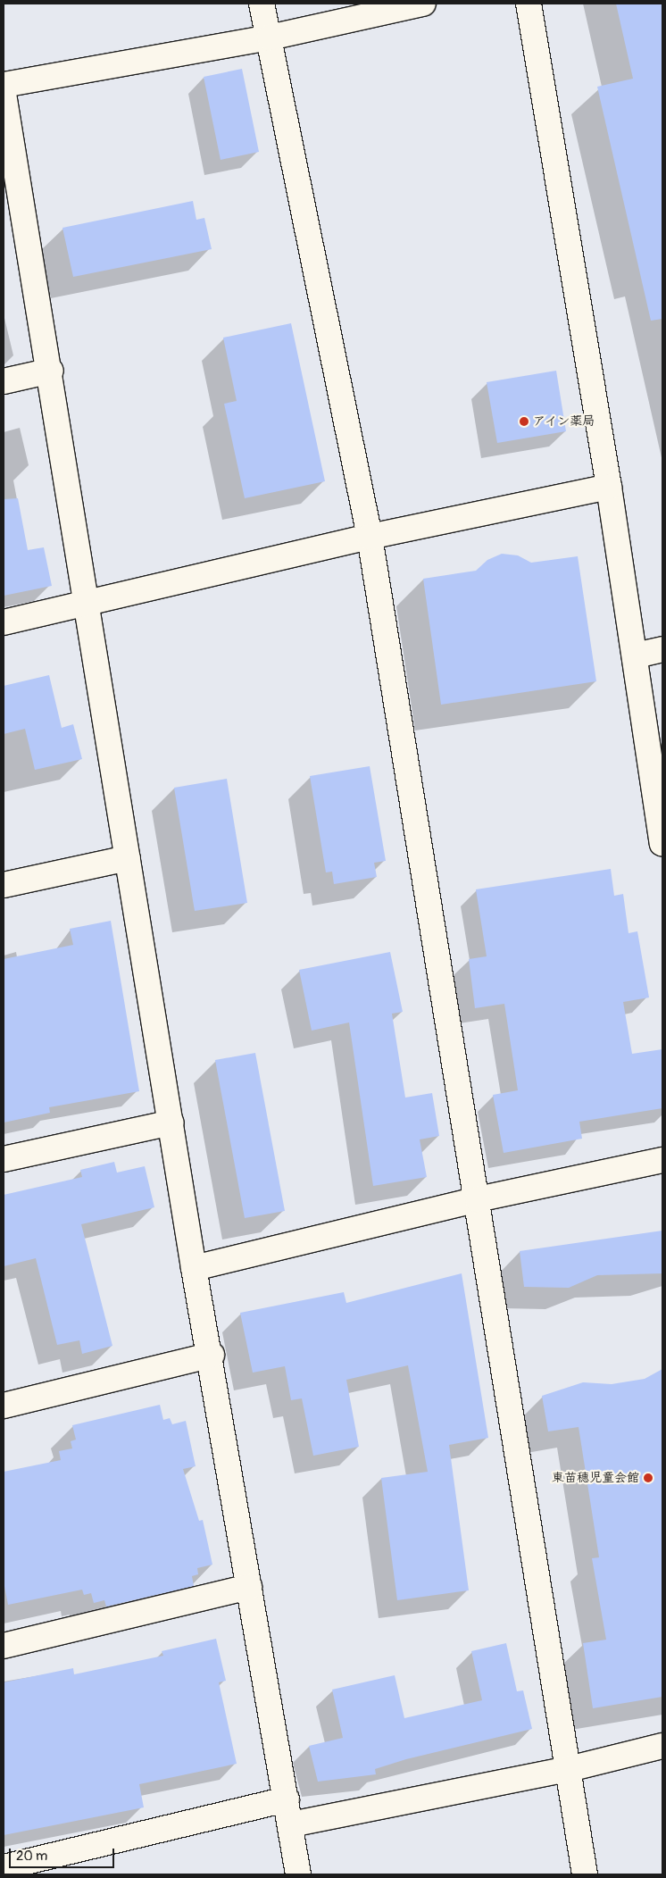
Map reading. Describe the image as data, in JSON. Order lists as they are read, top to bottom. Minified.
{"places":["アイン薬局","東苗穂児童会館"],"scale_bar":"20 m"}
